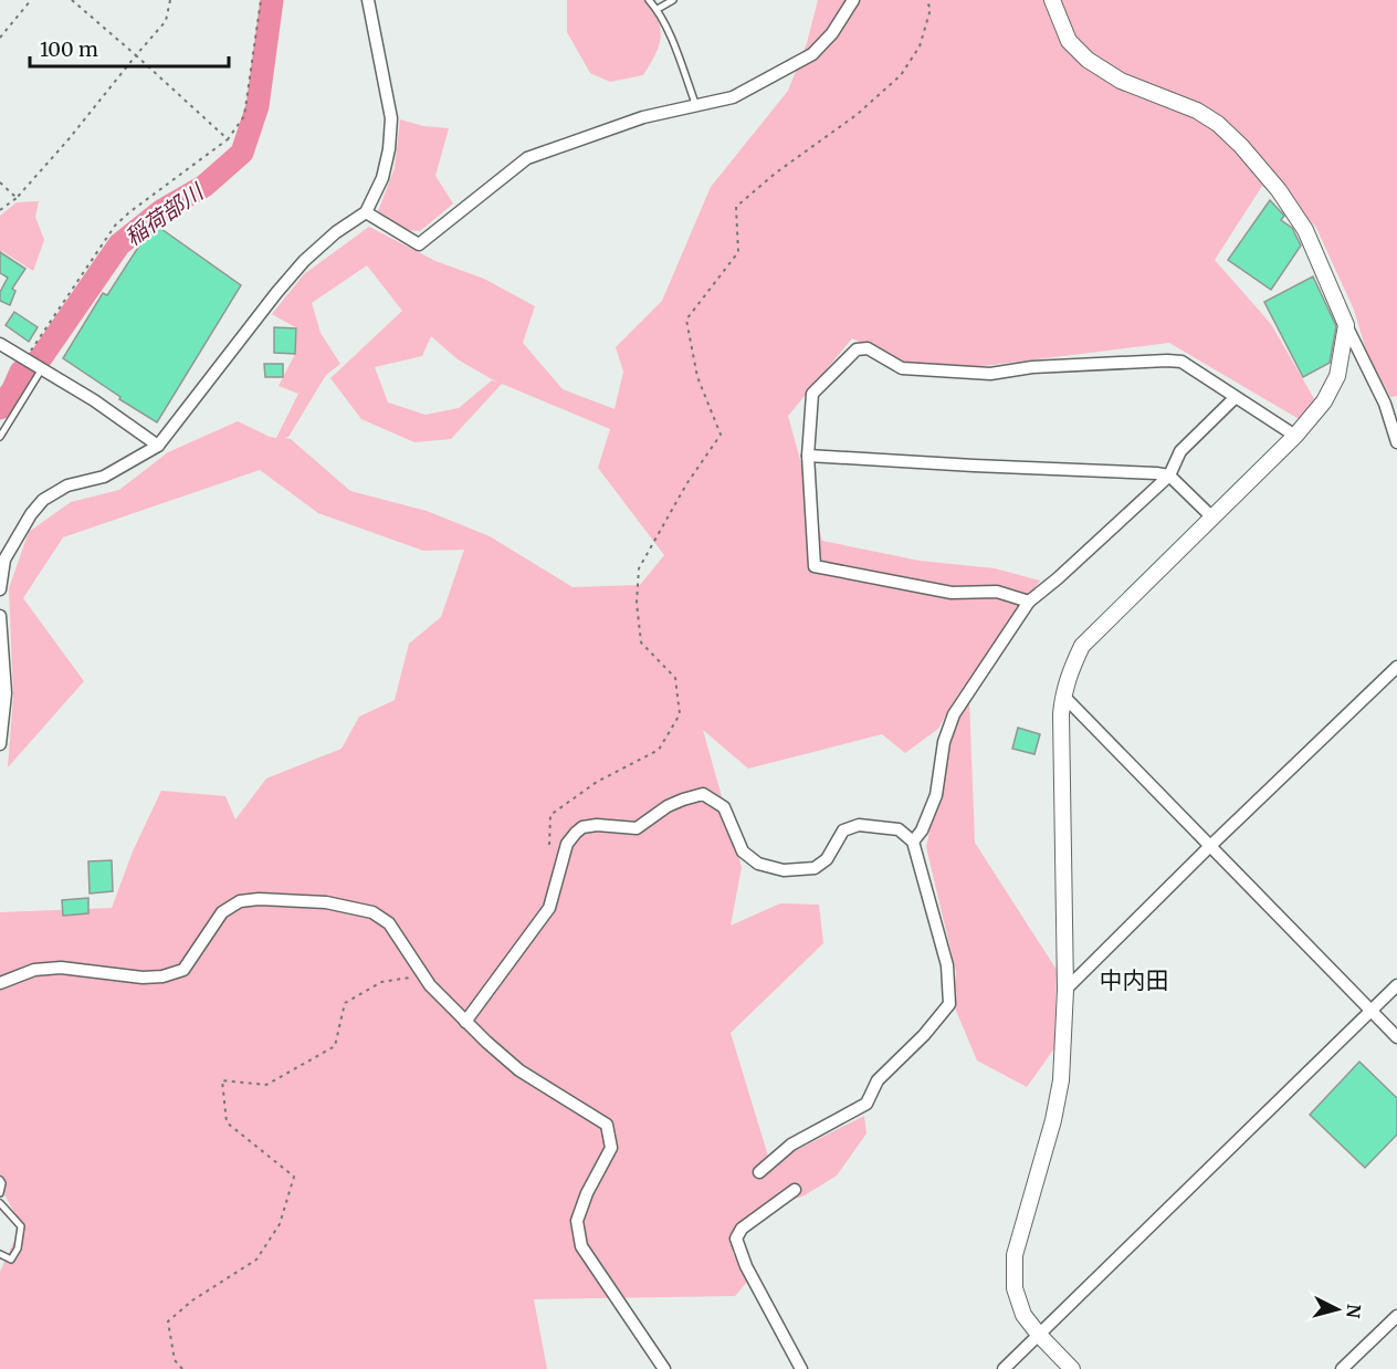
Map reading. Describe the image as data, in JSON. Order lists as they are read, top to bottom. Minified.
{"districts":["中内田"],"water":["稲荷部川"],"scale_bar":"100 m","north":"right"}
